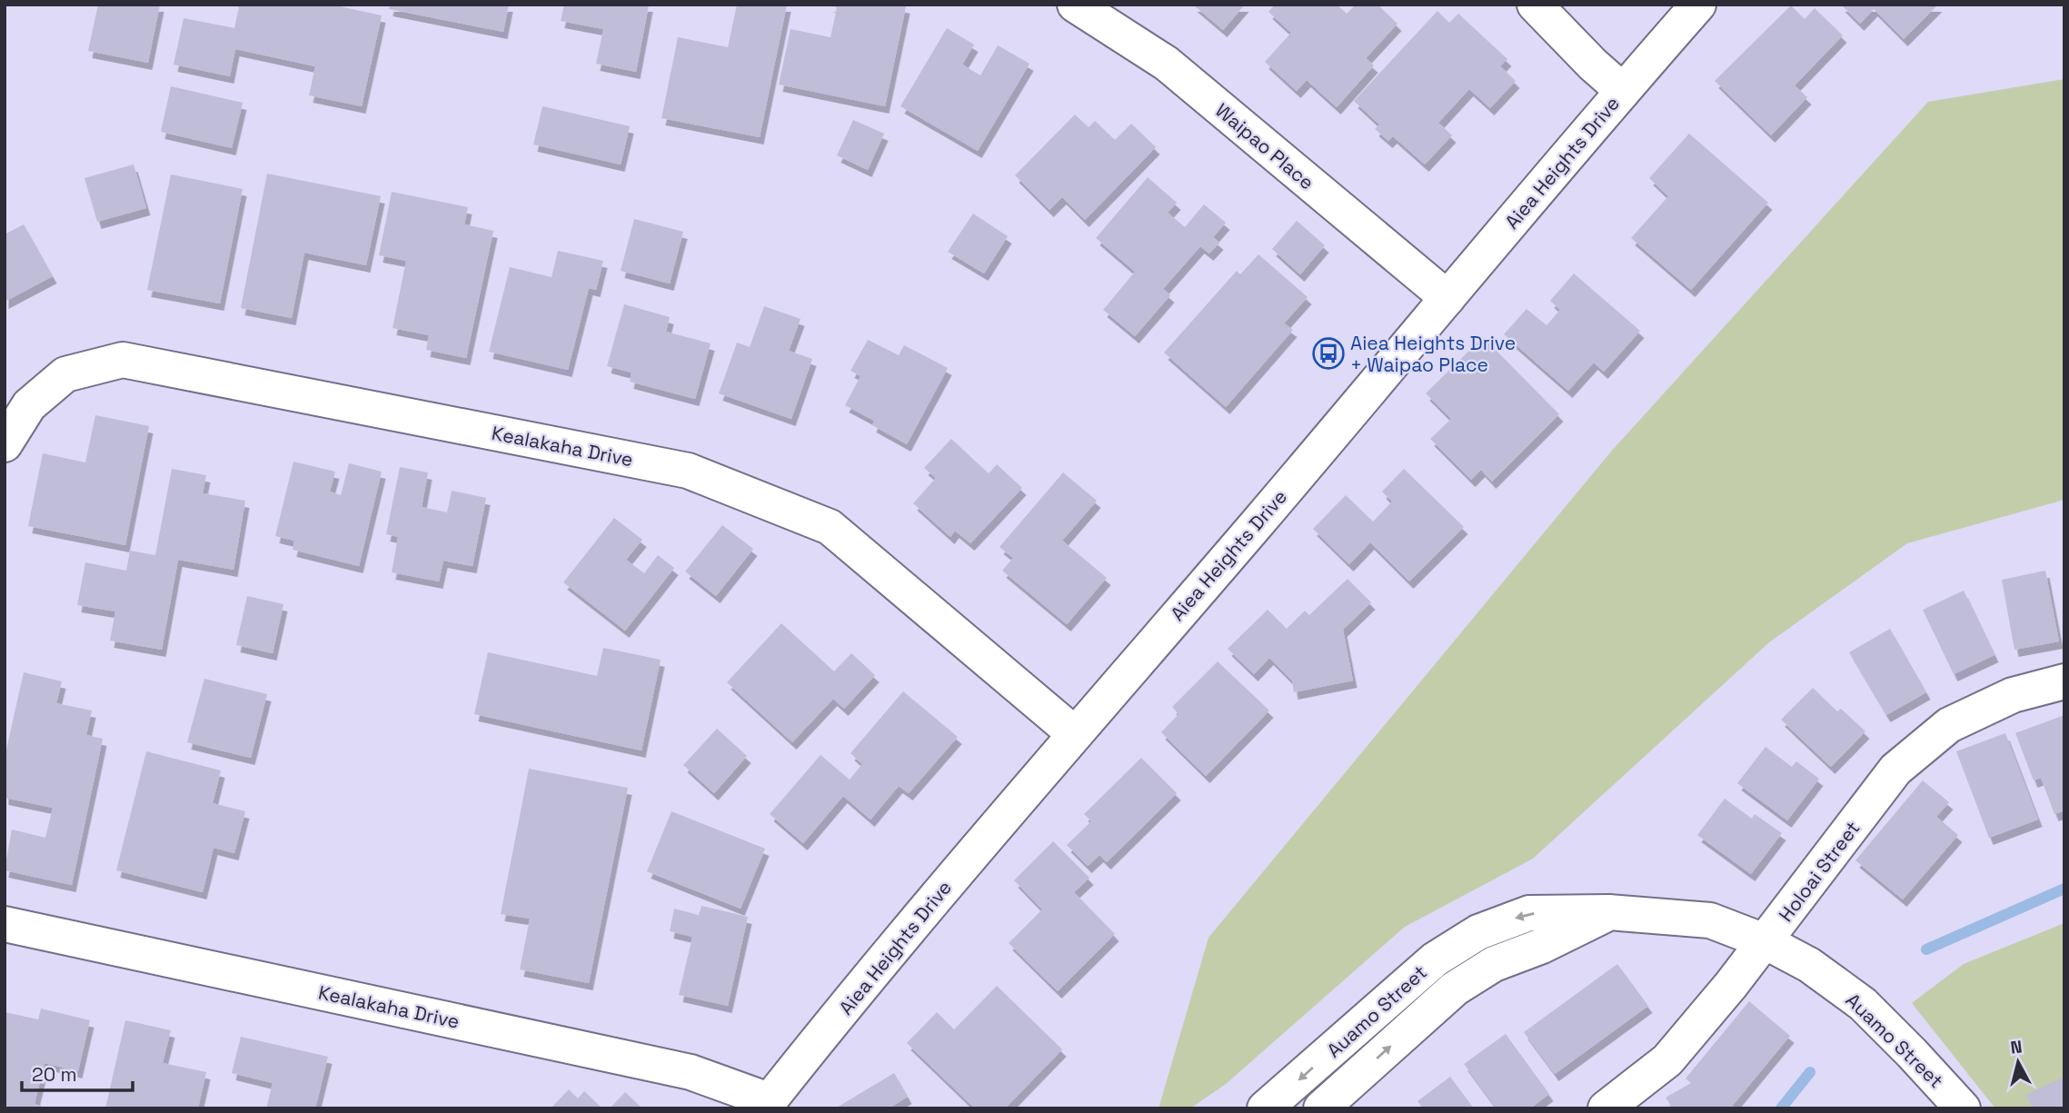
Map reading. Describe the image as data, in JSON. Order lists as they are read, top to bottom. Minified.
{"streets":{"street":["Waipao Place","Aiea Heights Drive","Kealakaha Drive","Holoai Street","Auamo Street"]},"crossings":[["Waipao Place","Aiea Heights Drive"],["Aiea Heights Drive","Kealakaha Drive"],["Holoai Street","Auamo Street"]],"places":{"bus stop":["Aiea Heights Drive + Waipao Place"]},"scale_bar":"20 m","north":"top"}
